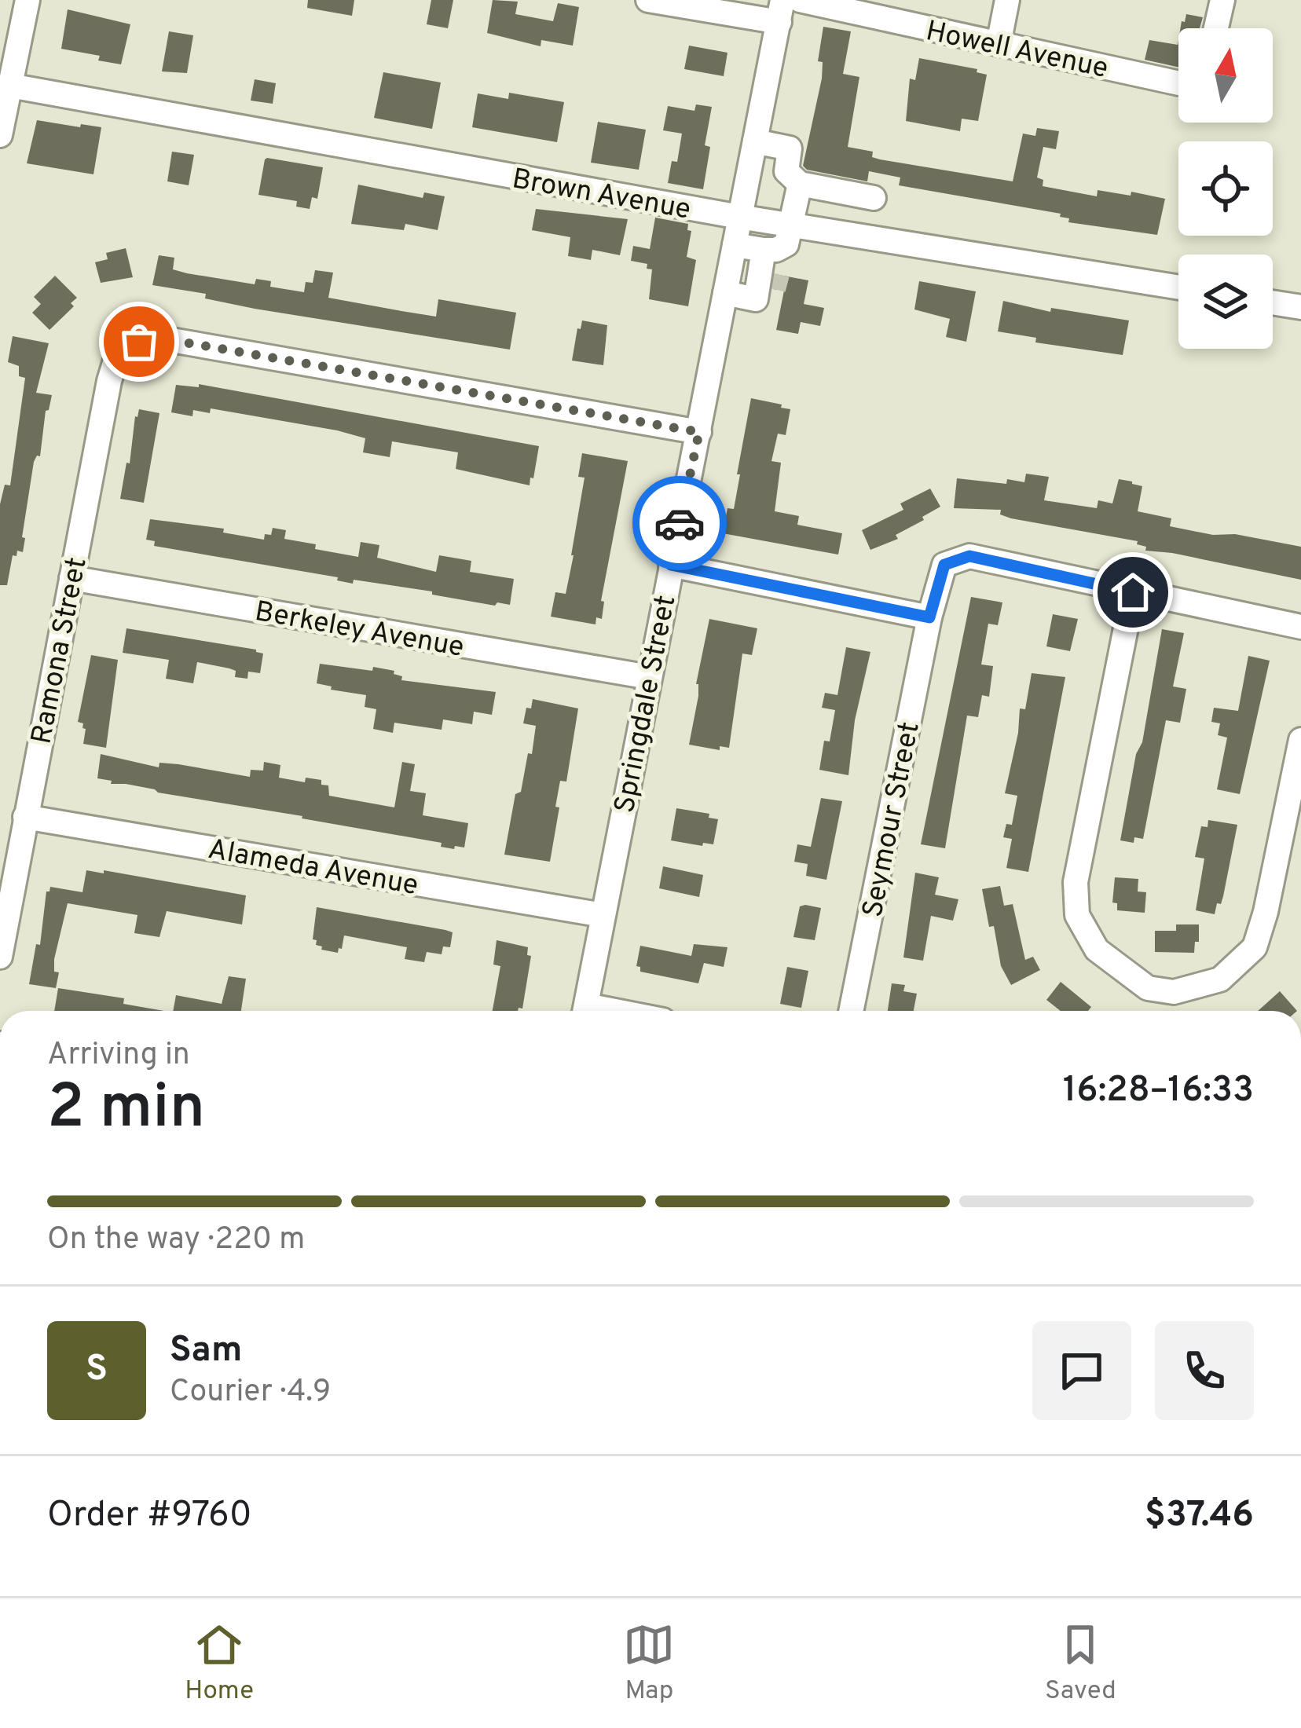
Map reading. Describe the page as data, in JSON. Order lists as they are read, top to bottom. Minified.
{"streets":{"street":["Howell Avenue","Brown Avenue","Berkeley Avenue","Ramona Street","Springdale Street","Seymour Street","Alameda Avenue"]},"crossings":[["Brown Avenue","Springdale Street"],["Berkeley Avenue","Ramona Street"],["Berkeley Avenue","Springdale Street"],["Ramona Street","Springdale Street"],["Ramona Street","Alameda Avenue"],["Springdale Street","Alameda Avenue"]],"north":"top","page":{"heading":["2 min","Arriving in","16:28–16:33"],"panel":["Sam","Courier · 4.9","Order #9760","$37.46"],"bar":"On the way · 220 m","round":"S","tabs":["Home","Map","Saved"]}}
